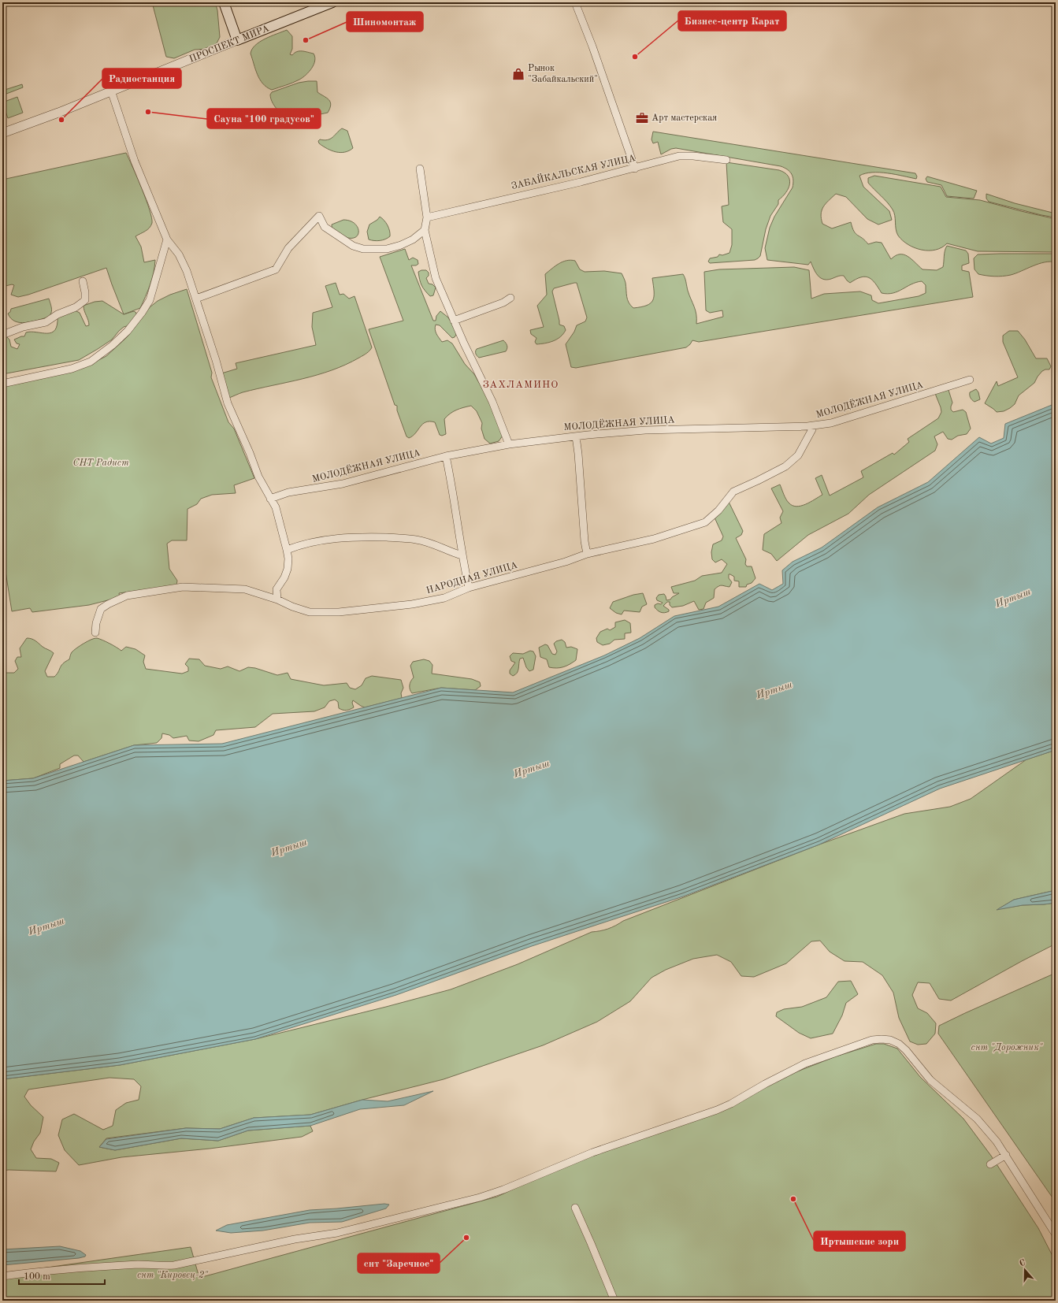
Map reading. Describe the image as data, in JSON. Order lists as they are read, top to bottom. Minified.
{"streets":{"main road":["ПРОСПЕКТ МИРА"],"street":["ЗАБАЙКАЛЬСКАЯ УЛИЦА","МОЛОДЁЖНАЯ УЛИЦА","НАРОДНАЯ УЛИЦА"]},"crossings":[["МОЛОДЁЖНАЯ УЛИЦА","НАРОДНАЯ УЛИЦА"]],"districts":["ЗАХЛАМИНО"],"water":["Иртыш"],"parks":["СНТ Радист","снт \"Дорожник\"","снт \"Кировец-2\""],"places":{"other":["Шиномонтаж","Бизнес-центр Карат","Сауна \"100 градусов\"","Радиостанция","Иртышские зори","снт \"Заречное\""],"shop":["Рынок \"Забайкальский\""],"office":["Арт мастерская"]},"scale_bar":"100 m","north":"top"}
